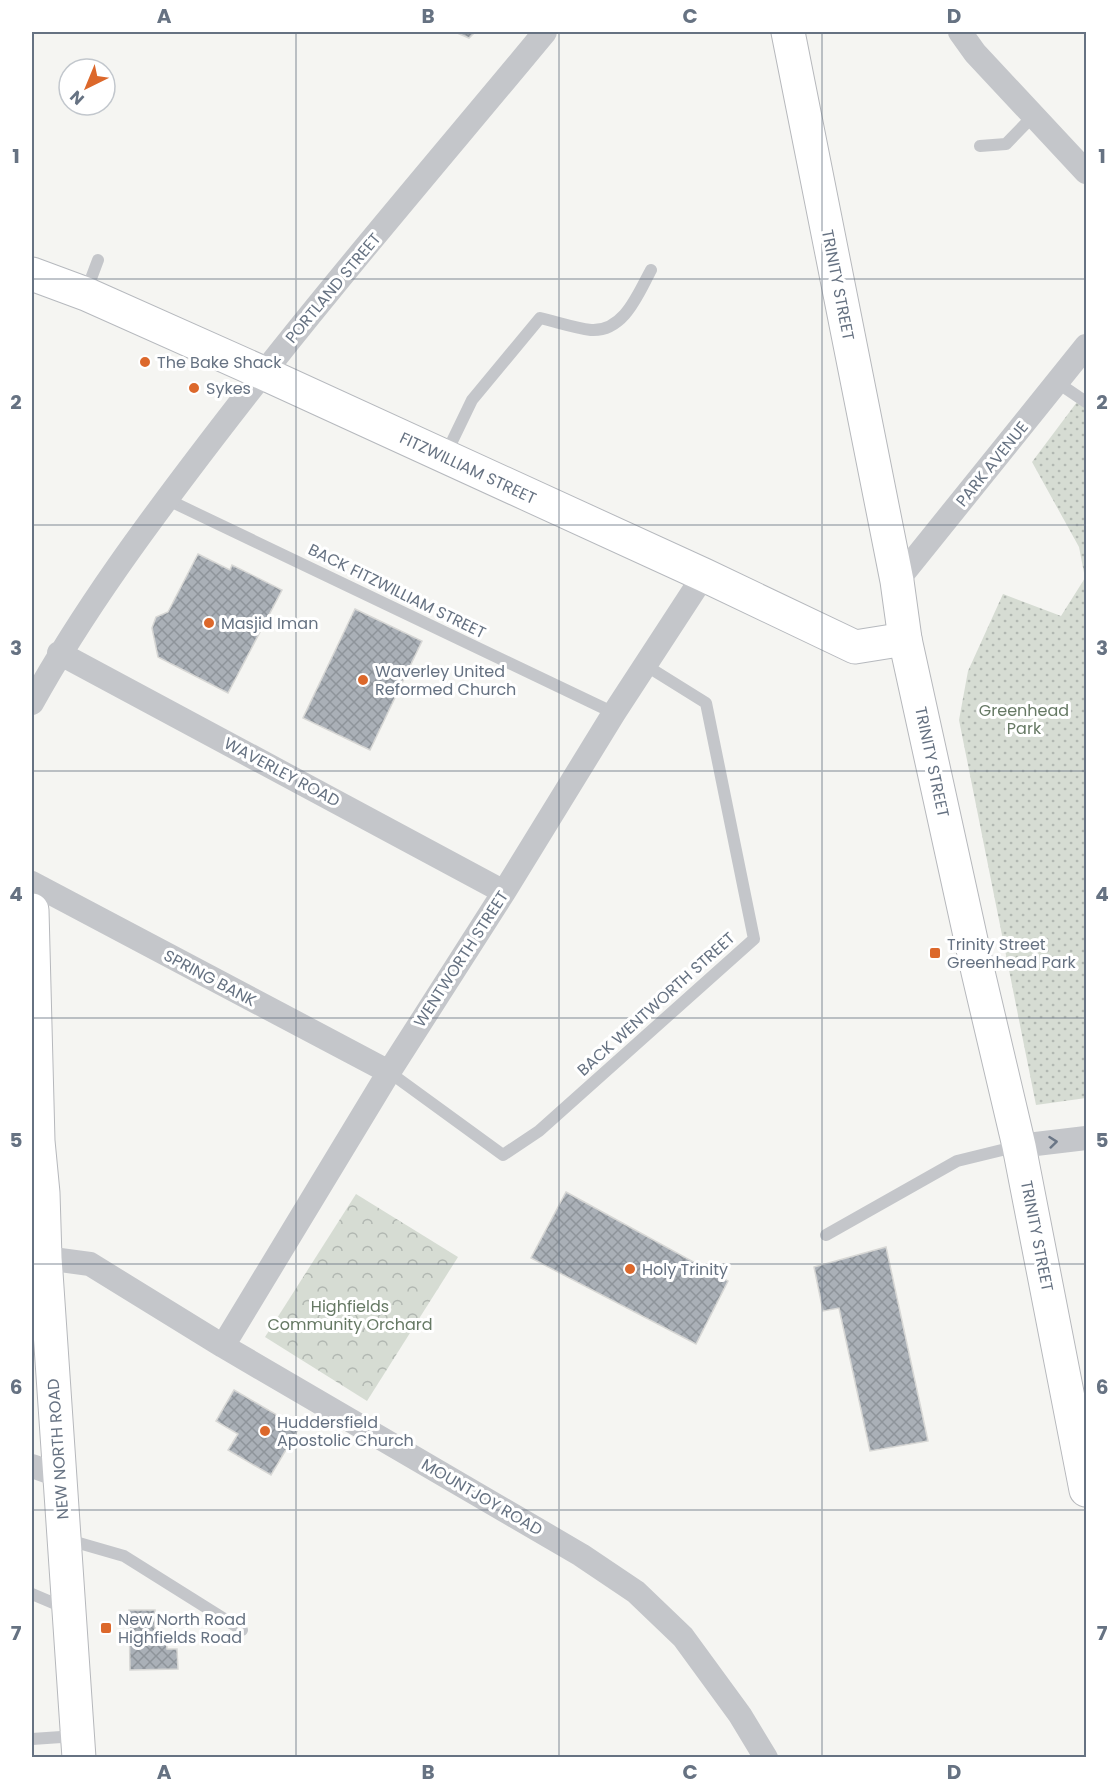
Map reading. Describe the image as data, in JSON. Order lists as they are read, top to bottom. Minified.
{"streets":{"main road":["TRINITY STREET","FITZWILLIAM STREET","NEW NORTH ROAD"],"street":["PORTLAND STREET","PARK AVENUE","WAVERLEY ROAD","WENTWORTH STREET","SPRING BANK","MOUNTJOY ROAD"],"lane":["BACK FITZWILLIAM STREET","BACK WENTWORTH STREET"]},"crossings":[["TRINITY STREET","PARK AVENUE"],["TRINITY STREET","FITZWILLIAM STREET"],["PORTLAND STREET","FITZWILLIAM STREET"],["PORTLAND STREET","BACK FITZWILLIAM STREET"],["PORTLAND STREET","WAVERLEY ROAD"],["FITZWILLIAM STREET","WENTWORTH STREET"],["BACK FITZWILLIAM STREET","WENTWORTH STREET"],["WAVERLEY ROAD","WENTWORTH STREET"],["WENTWORTH STREET","SPRING BANK"],["WENTWORTH STREET","BACK WENTWORTH STREET"],["WENTWORTH STREET","MOUNTJOY ROAD"],["SPRING BANK","BACK WENTWORTH STREET"],["NEW NORTH ROAD","MOUNTJOY ROAD"]],"parks":["Greenhead Park","Highfields Community Orchard"],"places":{"other":["The Bake Shack","Sykes","Masjid Iman","Waverley United Reformed Church","Holy Trinity","Huddersfield Apostolic Church"],"transit":["Trinity Street Greenhead Park","New North Road Highfields Road"]},"north":"bottom left","grid":{"columns":["A","B","C","D"],"rows":["1","2","3","4","5","6","7"]}}
